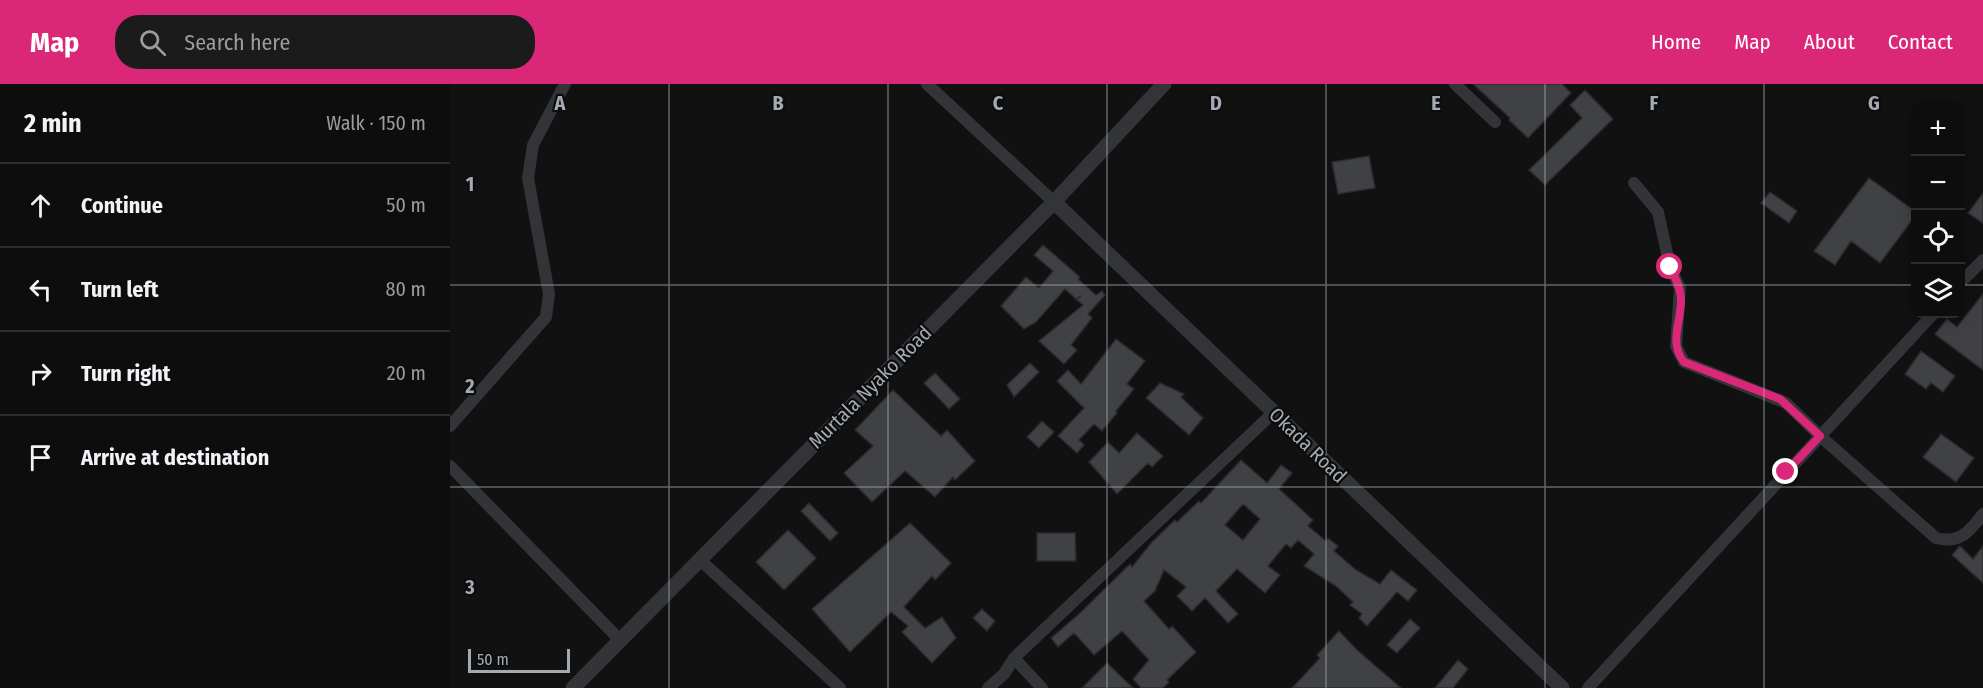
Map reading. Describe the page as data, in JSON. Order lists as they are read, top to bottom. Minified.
{"streets":{"street":["Murtala Nyako Road","Okada Road"]},"crossings":[["Murtala Nyako Road","Okada Road"]],"scale_bar":"50 m","page":{"header":"Map","search":"Search here","nav":["Home","Map","About","Contact"],"heading":["2 min","Walk · 150 m"],"map_buttons":["+","−"],"list":[["Continue","50 m"],["Turn left","80 m"],["Turn right","20 m"],"Arrive at destination"],"scale":"50 m"},"grid":{"columns":["A","B","C","D","E","F","G"],"rows":["1","2","3"]}}
